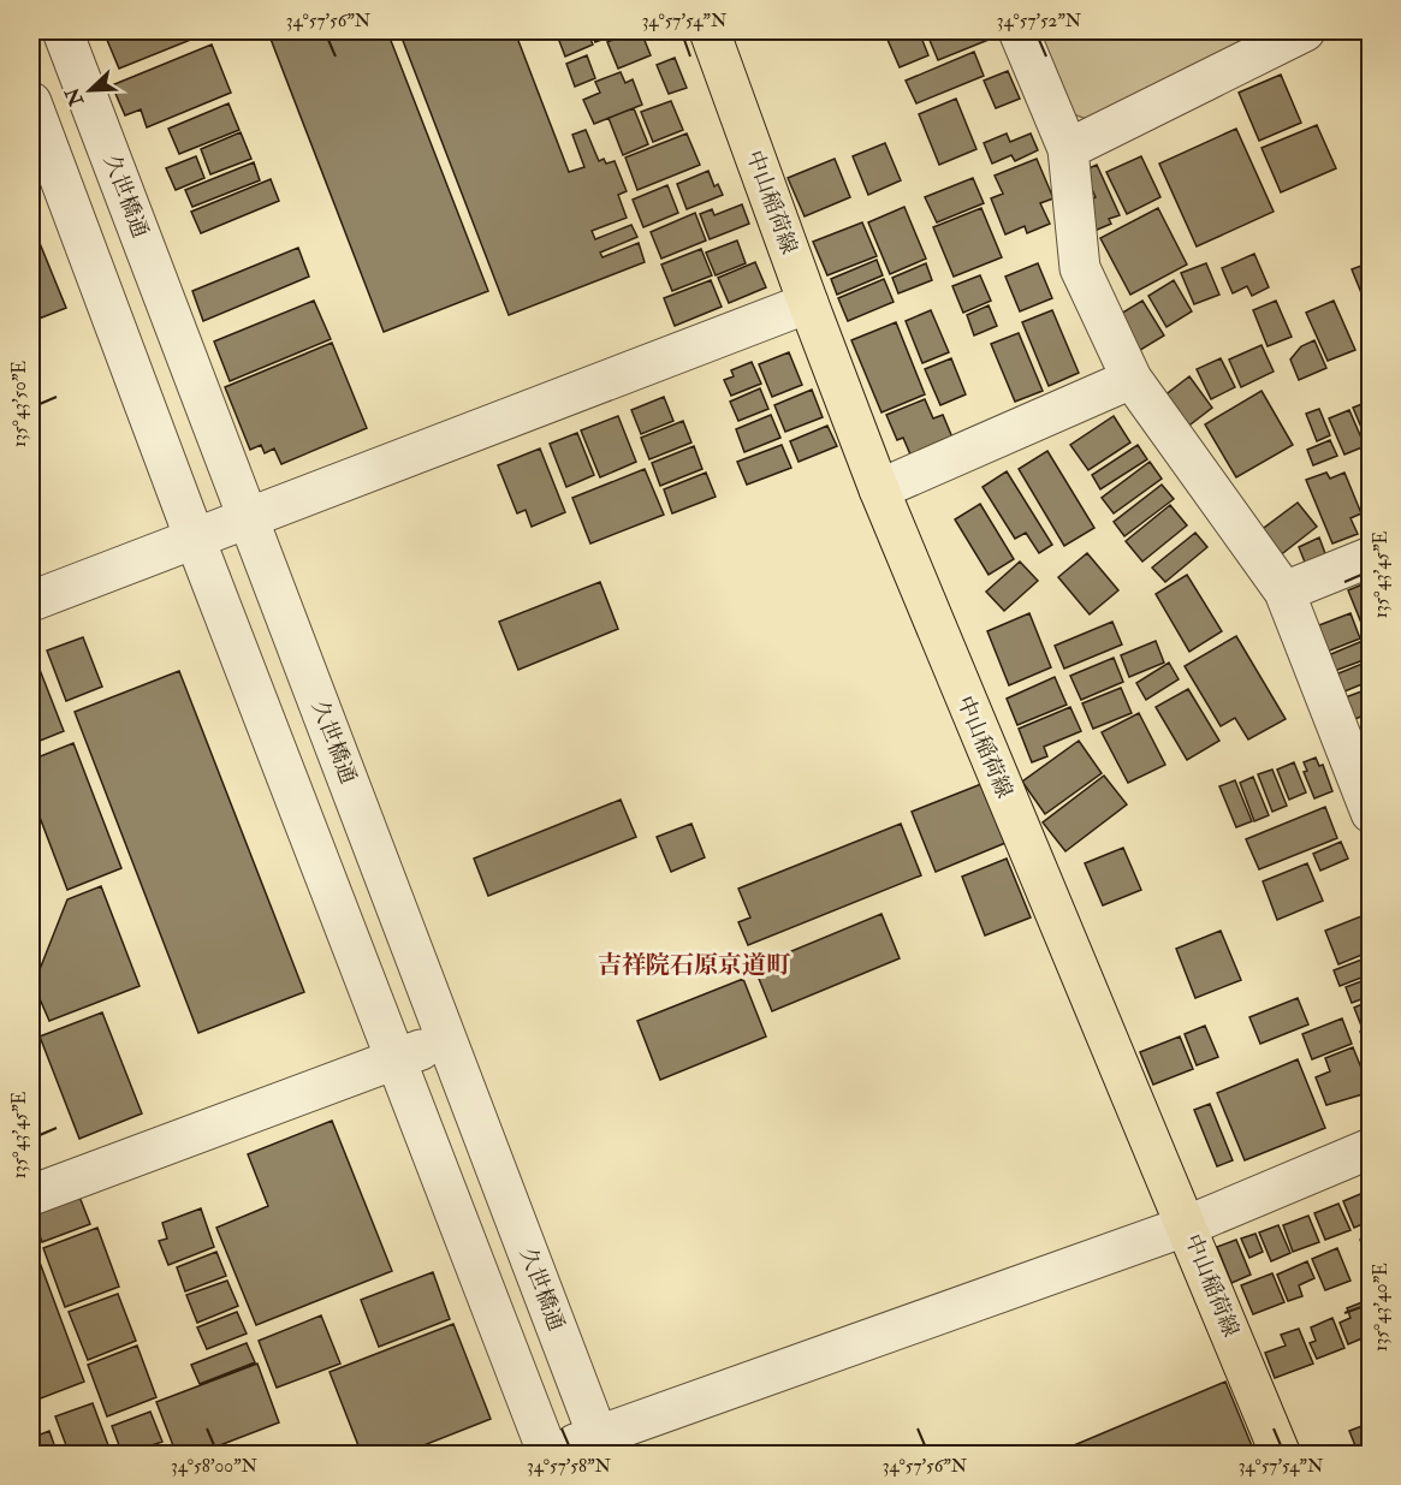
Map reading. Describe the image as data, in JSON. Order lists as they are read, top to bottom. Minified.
{"streets":{"main road":["中山稲荷線"],"street":["久世橋通"]},"districts":["吉祥院石原京道町"],"north":"bottom left","coordinates":["34°57'56\"N","34°57'54\"N","34°57'52\"N","135°43'50\"E","135°43'45\"E","135°43'40\"E","34°58'00\"N","34°57'58\"N"]}
